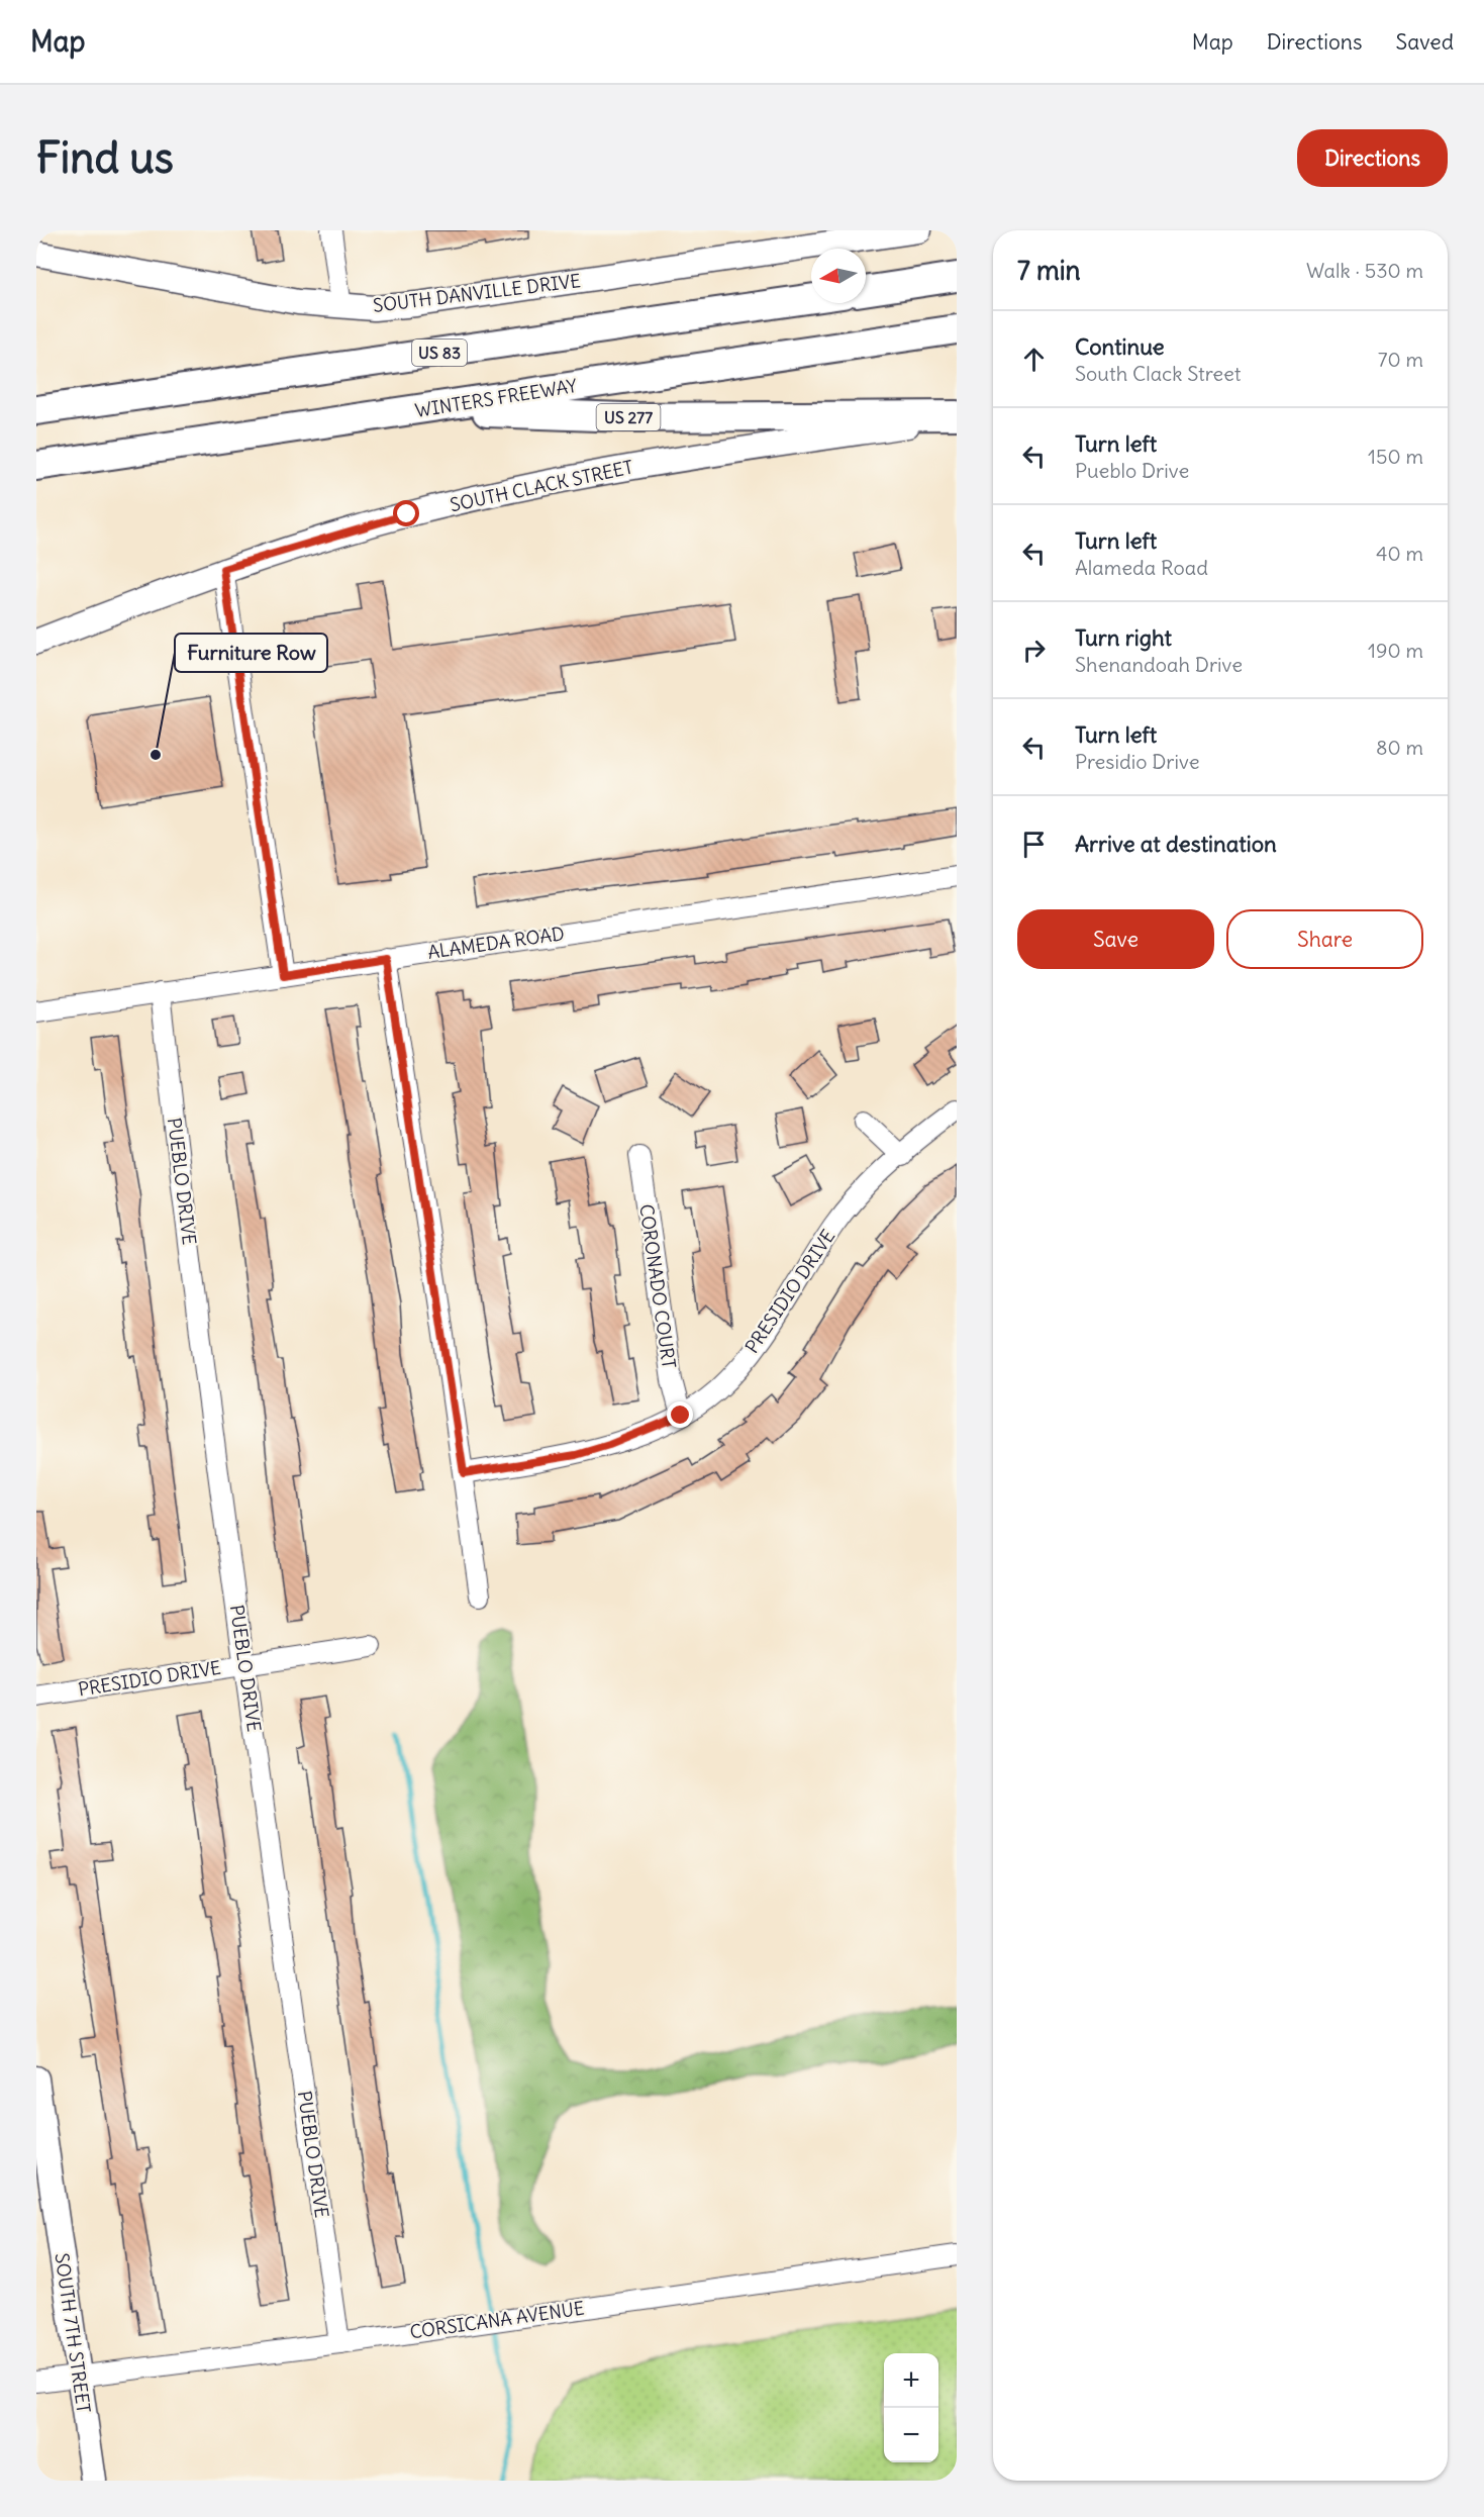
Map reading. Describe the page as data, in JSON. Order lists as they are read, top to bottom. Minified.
{"streets":{"highway":["US 83","WINTERS FREEWAY","US 277"],"main road":["SOUTH DANVILLE DRIVE","SOUTH CLACK STREET","SOUTH 7TH STREET"],"street":["ALAMEDA ROAD","PUEBLO DRIVE","CORONADO COURT","PRESIDIO DRIVE","CORSICANA AVENUE"]},"crossings":[["WINTERS FREEWAY","US 277"],["US 277","SOUTH CLACK STREET"],["ALAMEDA ROAD","PUEBLO DRIVE"],["PUEBLO DRIVE","PRESIDIO DRIVE"],["PUEBLO DRIVE","CORSICANA AVENUE"],["CORONADO COURT","PRESIDIO DRIVE"],["CORSICANA AVENUE","SOUTH 7TH STREET"]],"places":["Furniture Row"],"north":"left","page":{"header":"Map","nav":["Map","Directions","Saved"],"buttons":["Directions",["Save","Share"]],"title":"Find us","heading":["7 min","Walk · 530 m"],"list":[["Continue","South Clack Street","70 m"],["Turn left","Pueblo Drive","150 m"],["Turn left","Alameda Road","40 m"],["Turn right","Shenandoah Drive","190 m"],["Turn left","Presidio Drive","80 m"],"Arrive at destination"],"map_buttons":["+","−"]}}
